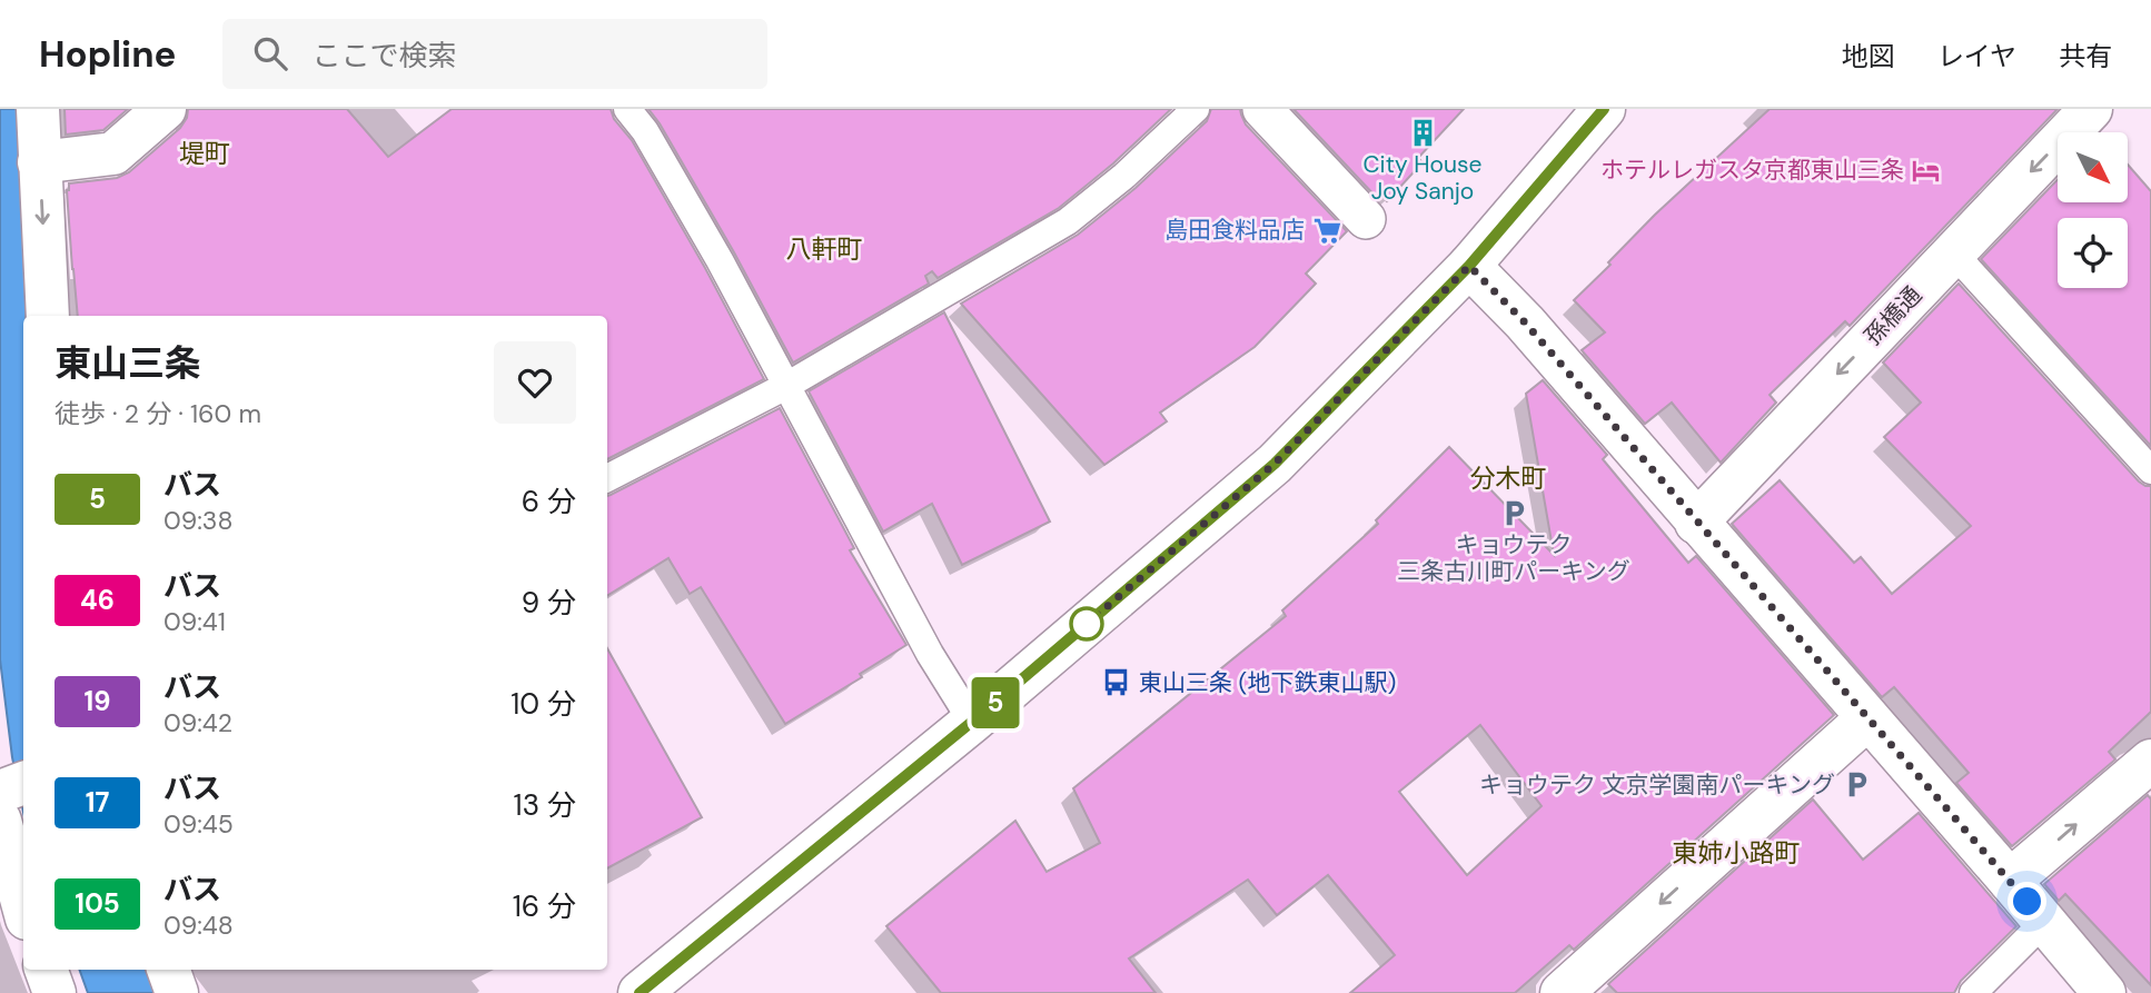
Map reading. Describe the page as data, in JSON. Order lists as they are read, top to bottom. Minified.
{"streets":{"street":["孫橋通"]},"districts":["堤町","八軒町","分木町","東姉小路町"],"places":{"building":["City House Joy Sanjo"],"hotel":["ホテルレガスタ京都東山三条"],"supermarket":["島田食料品店"],"parking":["キョウテク 三条古川町パーキング","キョウテク 文京学園南パーキング"],"bus stop":["東山三条 (地下鉄東山駅)"]},"lines":["bus line 5"],"north":"bottom right","page":{"header":"Hopline","search":"ここで検索","nav":["地図","レイヤ","共有"],"on_map":"5","heading":["東山三条","徒歩 · 2 分 · 160 m"],"list":[{"mark":"5","name":"バス","note":"09:38","value":"6 分"},{"mark":"46","name":"バス","note":"09:41","value":"9 分"},{"mark":"19","name":"バス","note":"09:42","value":"10 分"},{"mark":"17","name":"バス","note":"09:45","value":"13 分"},{"mark":"105","name":"バス","note":"09:48","value":"16 分"}]}}
